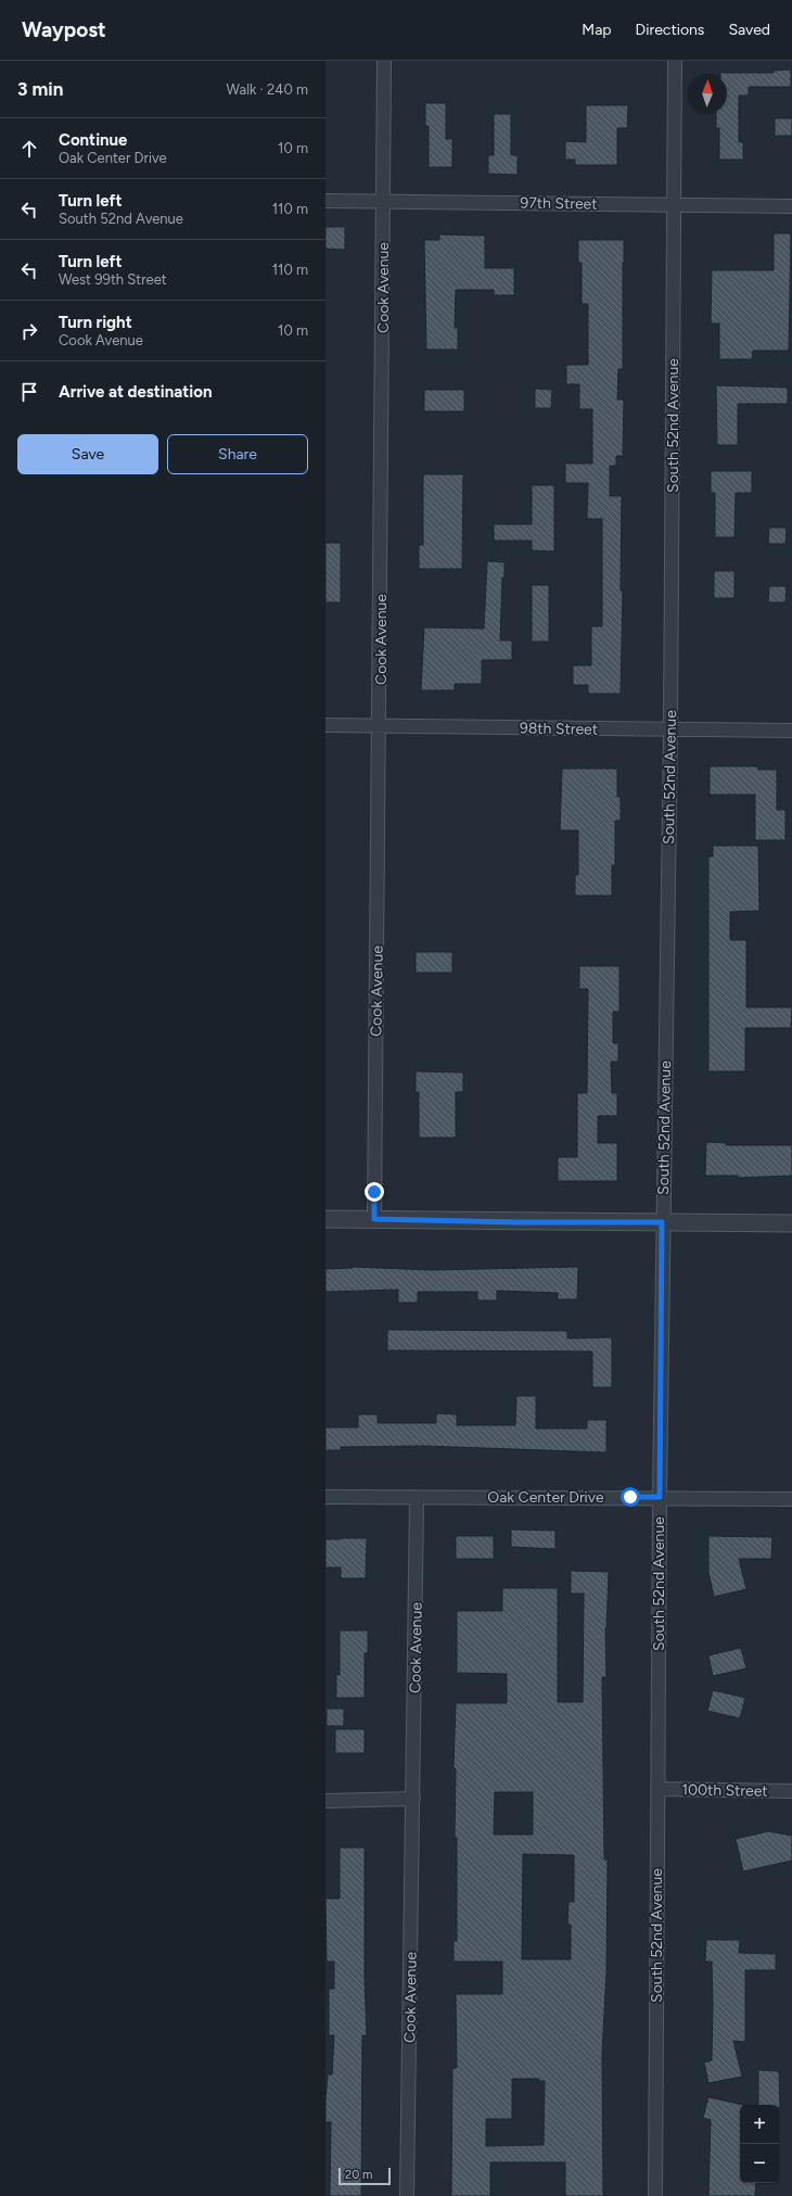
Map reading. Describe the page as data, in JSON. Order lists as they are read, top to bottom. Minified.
{"streets":{"street":["97th Street","Cook Avenue","South 52nd Avenue","98th Street","Oak Center Drive","100th Street"]},"crossings":[["97th Street","Cook Avenue"],["97th Street","South 52nd Avenue"],["Cook Avenue","98th Street"],["Cook Avenue","Oak Center Drive"],["South 52nd Avenue","98th Street"],["South 52nd Avenue","Oak Center Drive"],["South 52nd Avenue","100th Street"]],"scale_bar":"20 m","north":"top","page":{"header":"Waypost","nav":["Map","Directions","Saved"],"heading":["3 min","Walk · 240 m"],"list":[["Continue","Oak Center Drive","10 m"],["Turn left","South 52nd Avenue","110 m"],["Turn left","West 99th Street","110 m"],["Turn right","Cook Avenue","10 m"],"Arrive at destination"],"buttons":["Save","Share"],"map_buttons":["+","−"],"scale":"20 m"}}
